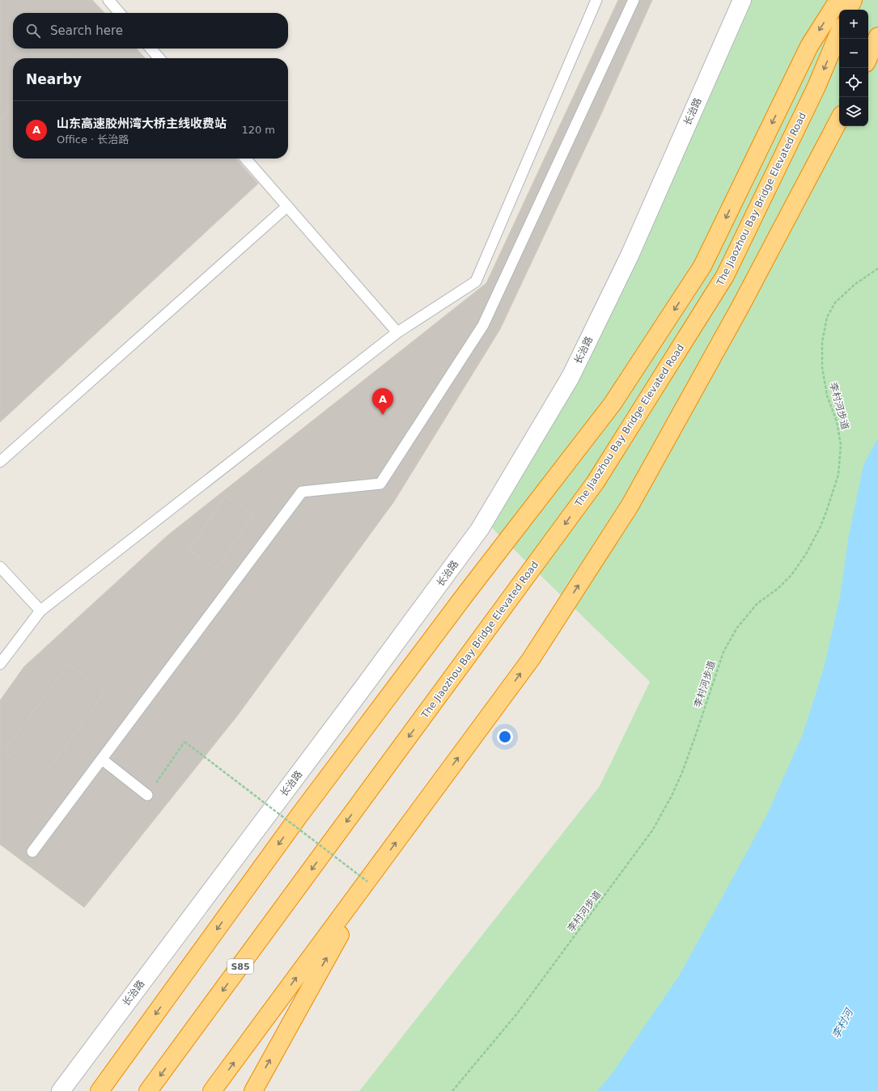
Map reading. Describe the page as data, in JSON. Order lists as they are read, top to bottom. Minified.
{"streets":{"highway":["The Jiaozhou Bay Bridge Elevated Road","S85"],"street":["长治路"],"path":["李村河步道"]},"crossings":[["The Jiaozhou Bay Bridge Elevated Road","S85"]],"water":["李村河"],"page":{"map_buttons":["+","−"],"search":"Search here","heading":"Nearby","list":[{"mark":"A","name":"山东高速胶州湾大桥主线收费站","note":"Office · 长治路","value":"120 m"}],"pins":"A"}}
